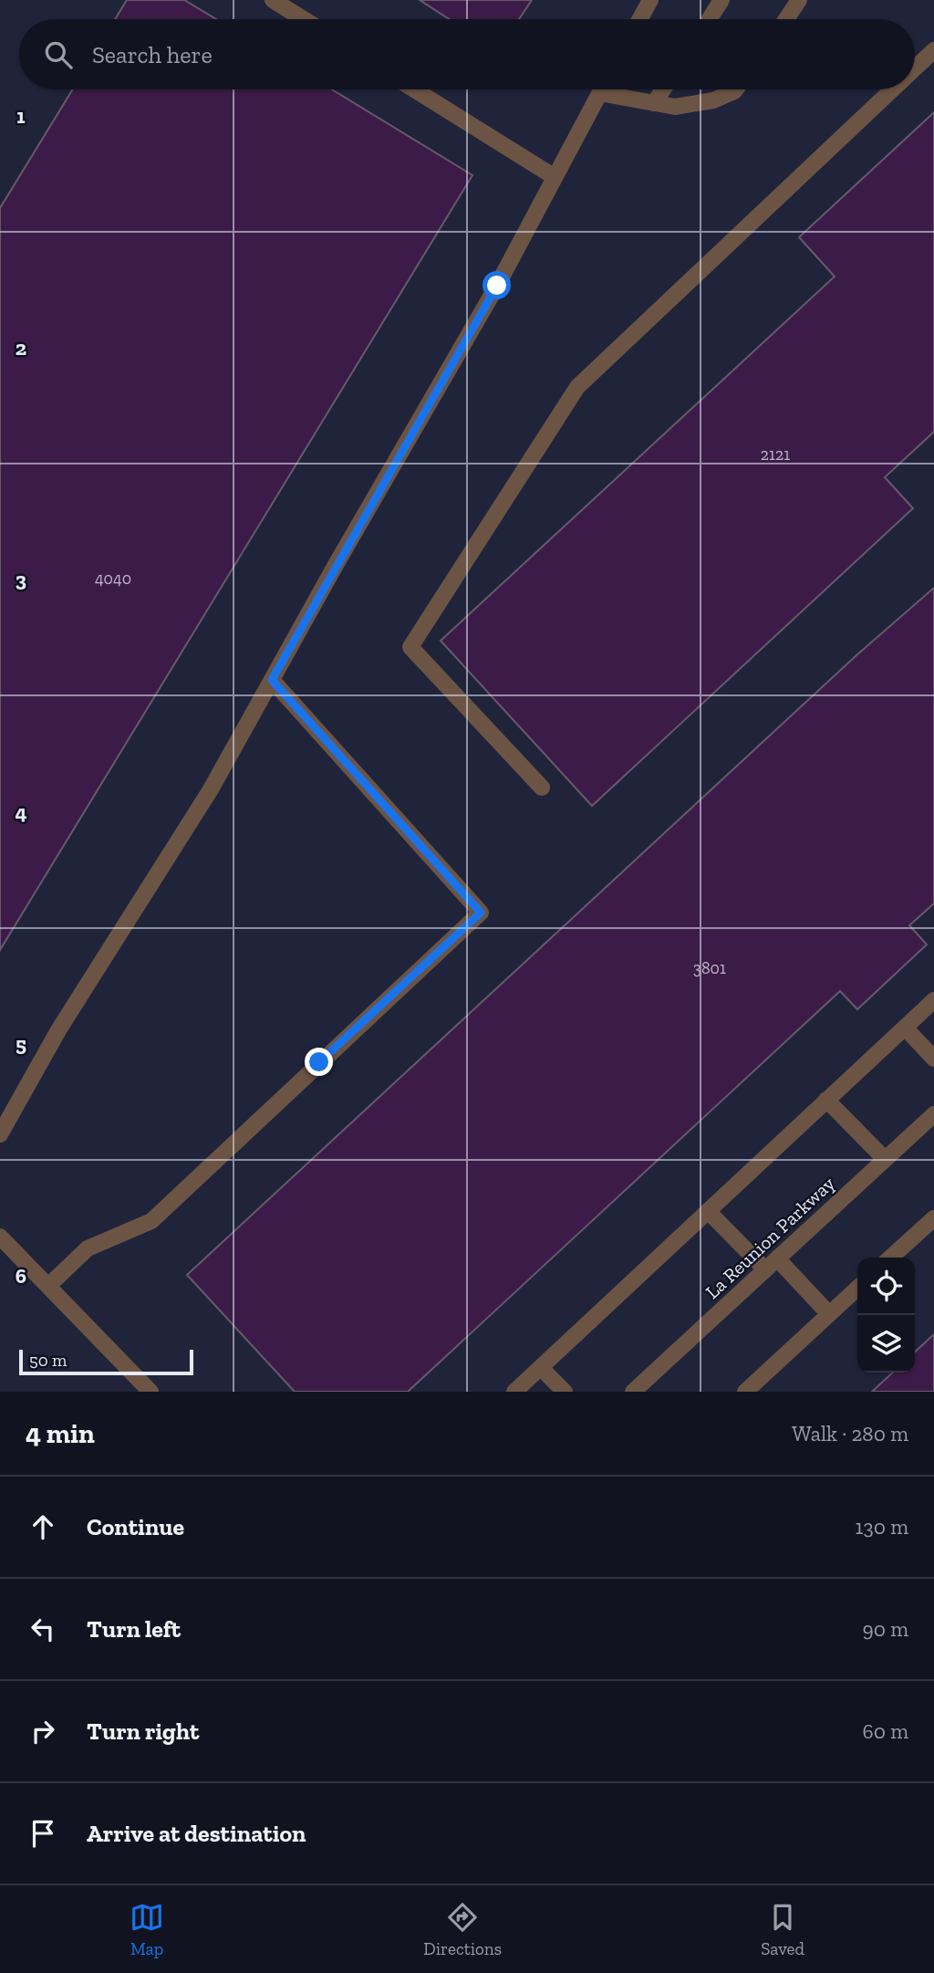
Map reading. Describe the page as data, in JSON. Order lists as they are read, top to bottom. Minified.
{"streets":{"street":["La Reunion Parkway"]},"house_numbers":["2121","4040","3801"],"scale_bar":"50 m","page":{"search":"Search here","scale":"50 m","heading":["4 min","Walk · 280 m"],"list":[["Continue","130 m"],["Turn left","90 m"],["Turn right","60 m"],"Arrive at destination"],"nav":["Map","Directions","Saved"]},"grid":{"rows":["1","2","3","4","5","6"]}}
